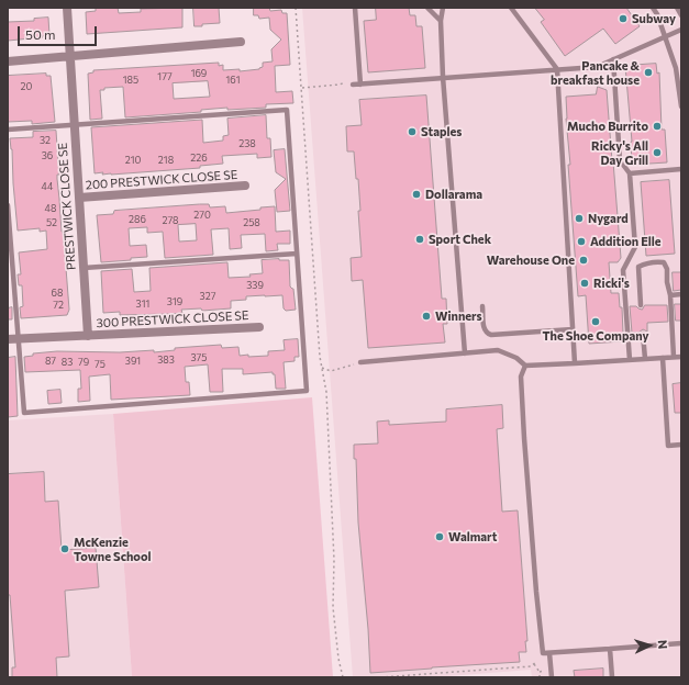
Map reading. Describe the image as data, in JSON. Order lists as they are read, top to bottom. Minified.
{"streets":{"street":["200 PRESTWICK CLOSE SE","PRESTWICK CLOSE SE","300 PRESTWICK CLOSE SE"]},"crossings":[["200 PRESTWICK CLOSE SE","PRESTWICK CLOSE SE"],["PRESTWICK CLOSE SE","300 PRESTWICK CLOSE SE"]],"places":["Subway","Pancake & breakfast house","Mucho Burrito","Staples","Ricky's All Day Grill","Dollarama","Nygard","Sport Chek","Addition Elle","Warehouse One","Ricki's","Winners","The Shoe Company","Walmart","McKenzie Towne School"],"house_numbers":["169","177","185","161","20","32","238","36","226","210","218","44","48","270","286","278","52","258","339","68","327","319","311","72","375","383","87","391","83","79","75"],"scale_bar":"50 m","north":"right"}
